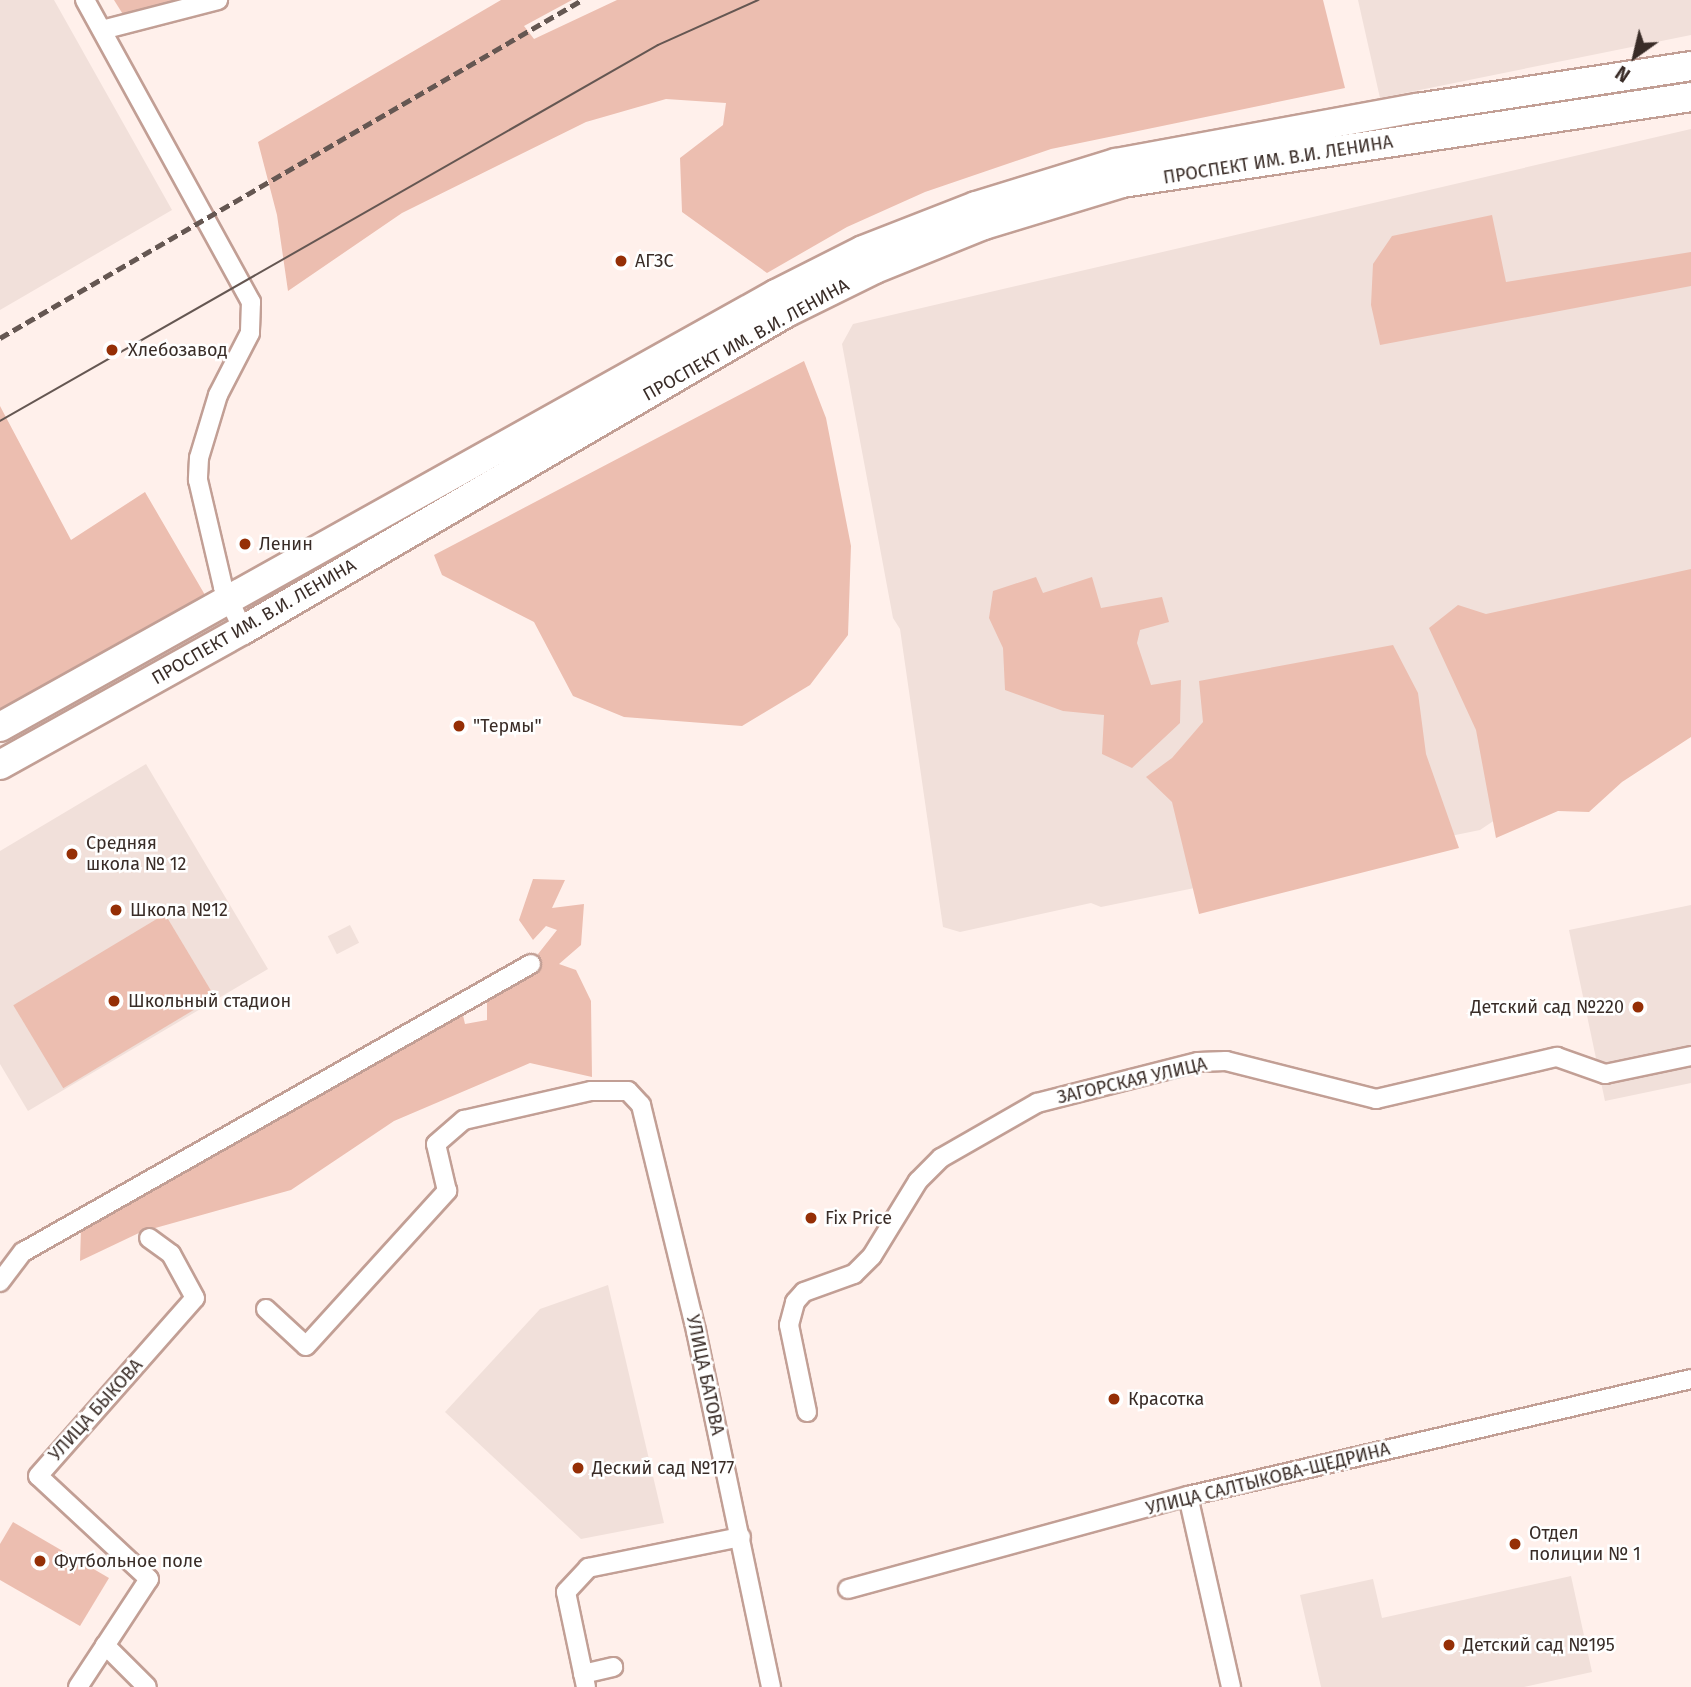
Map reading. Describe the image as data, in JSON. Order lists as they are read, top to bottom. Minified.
{"streets":{"main road":["ПРОСПЕКТ ИМ. В.И. ЛЕНИНА"],"street":["ЗАГОРСКАЯ УЛИЦА","УЛИЦА БАТОВА","УЛИЦА БЫКОВА","УЛИЦА САЛТЫКОВА-ЩЕДРИНА"]},"places":["АГЗС","Хлебозавод","Ленин","\"Термы\"","Средняя школа № 12","Школа №12","Школьный стадион","Детский сад №220","Fix Price","Красотка","Деский сад №177","Отдел полиции № 1","Футбольное поле","Детский сад №195"],"north":"bottom left"}
